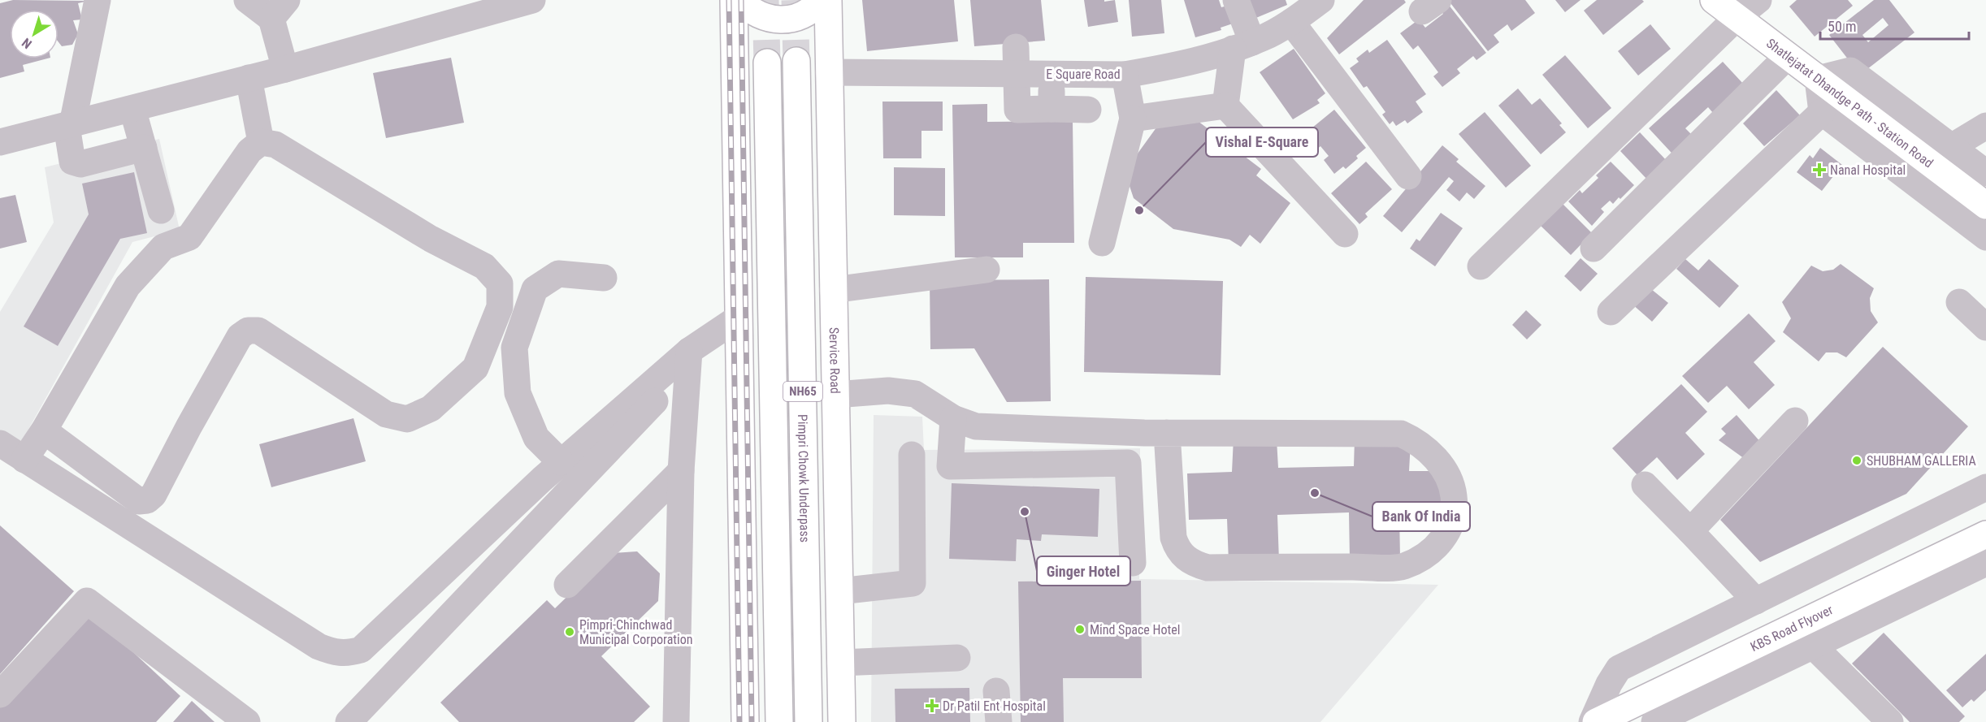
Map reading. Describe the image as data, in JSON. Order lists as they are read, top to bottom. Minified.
{"streets":{"main road":["Shatlejatat Dhandge Path - Station Road","Service Road","NH65","Pimpri Chowk Underpass","KBS Road Flyover"],"street":["E Square Road"]},"crossings":[["E Square Road","Service Road"]],"places":{"health":["Nanal Hospital","Dr Patil Ent Hospital"],"other":["Vishal E-Square","SHUBHAM GALLERIA","Bank Of India","Ginger Hotel","Mind Space Hotel","Pimpri-Chinchwad Municipal Corporation"]},"scale_bar":"50 m","north":"bottom left"}
